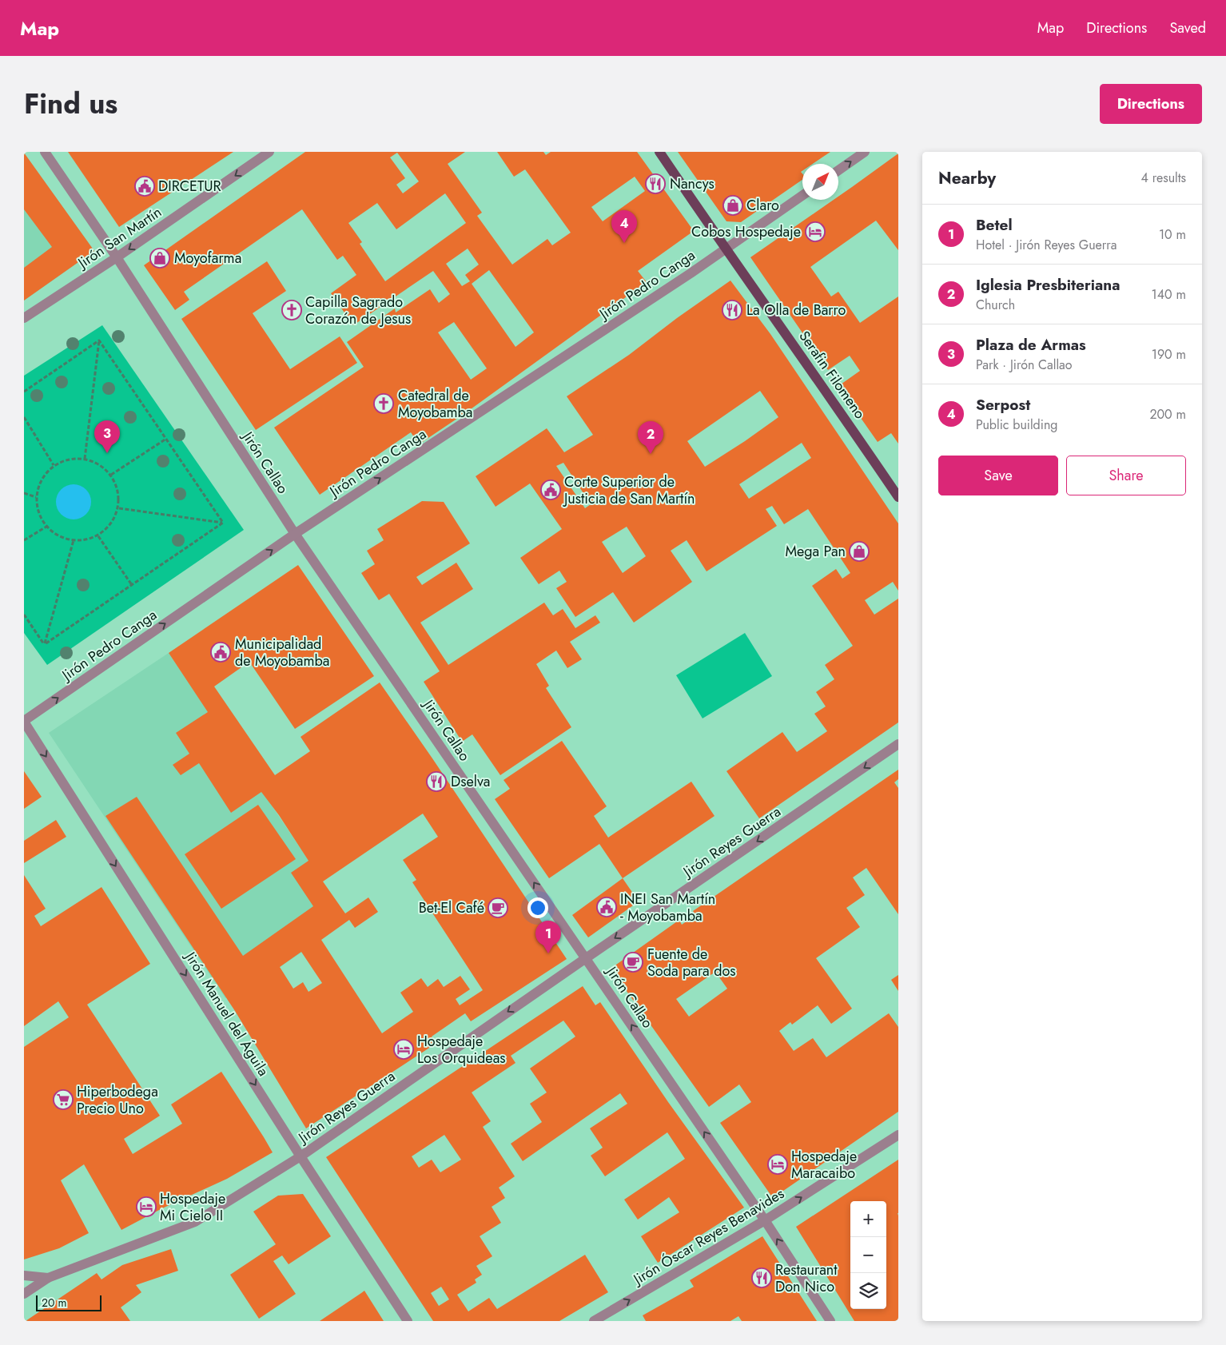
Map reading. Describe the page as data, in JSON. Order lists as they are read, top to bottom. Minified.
{"streets":{"main road":["Serafin Filomeno"],"street":["Jirón San Martín","Jirón Pedro Canga","Jirón Callao","Jirón Reyes Guerra","Jirón Manuel del Águila","Jirón Óscar Reyes Benavides"]},"crossings":[["Jirón San Martín","Jirón Callao"],["Jirón Pedro Canga","Serafin Filomeno"],["Jirón Pedro Canga","Jirón Callao"],["Jirón Pedro Canga","Jirón Manuel del Águila"],["Jirón Callao","Jirón Reyes Guerra"],["Jirón Callao","Jirón Óscar Reyes Benavides"],["Jirón Reyes Guerra","Jirón Manuel del Águila"]],"one_way":["Jirón San Martín","Jirón Pedro Canga","Jirón Callao","Jirón Reyes Guerra","Jirón Manuel del Águila","Jirón Óscar Reyes Benavides"],"places":{"restaurant":["Nancys","La Olla de Barro","Dselva","Restaurant Don Nico"],"public building":["DIRCETUR","Corte Superior de Justicia de San Martín","Municipalidad de Moyobamba","INEI San Martín - Moyobamba"],"shop":["Claro","Moyofarma","Mega Pan"],"hotel":["Cobos Hospedaje","Hospedaje Los Orquideas","Hospedaje Maracaibo","Hospedaje Mi Cielo II"],"church":["Capilla Sagrado Corazón de Jesus","Catedral de Moyobamba"],"cafe":["Bet-El Café","Fuente de Soda para dos"],"supermarket":["Hiperbodega Precio Uno"]},"scale_bar":"20 m","north":"top right","page":{"header":"Map","nav":["Map","Directions","Saved"],"title":"Find us","buttons":["Directions",["Save","Share"]],"heading":["Nearby","4 results"],"list":[{"mark":"1","name":"Betel","note":"Hotel · Jirón Reyes Guerra","value":"10 m"},{"mark":"2","name":"Iglesia Presbiteriana","note":"Church","value":"140 m"},{"mark":"3","name":"Plaza de Armas","note":"Park · Jirón Callao","value":"190 m"},{"mark":"4","name":"Serpost","note":"Public building","value":"200 m"}],"pins":["4","3","2","1"],"map_buttons":["+","−"],"scale":"20 m"}}
